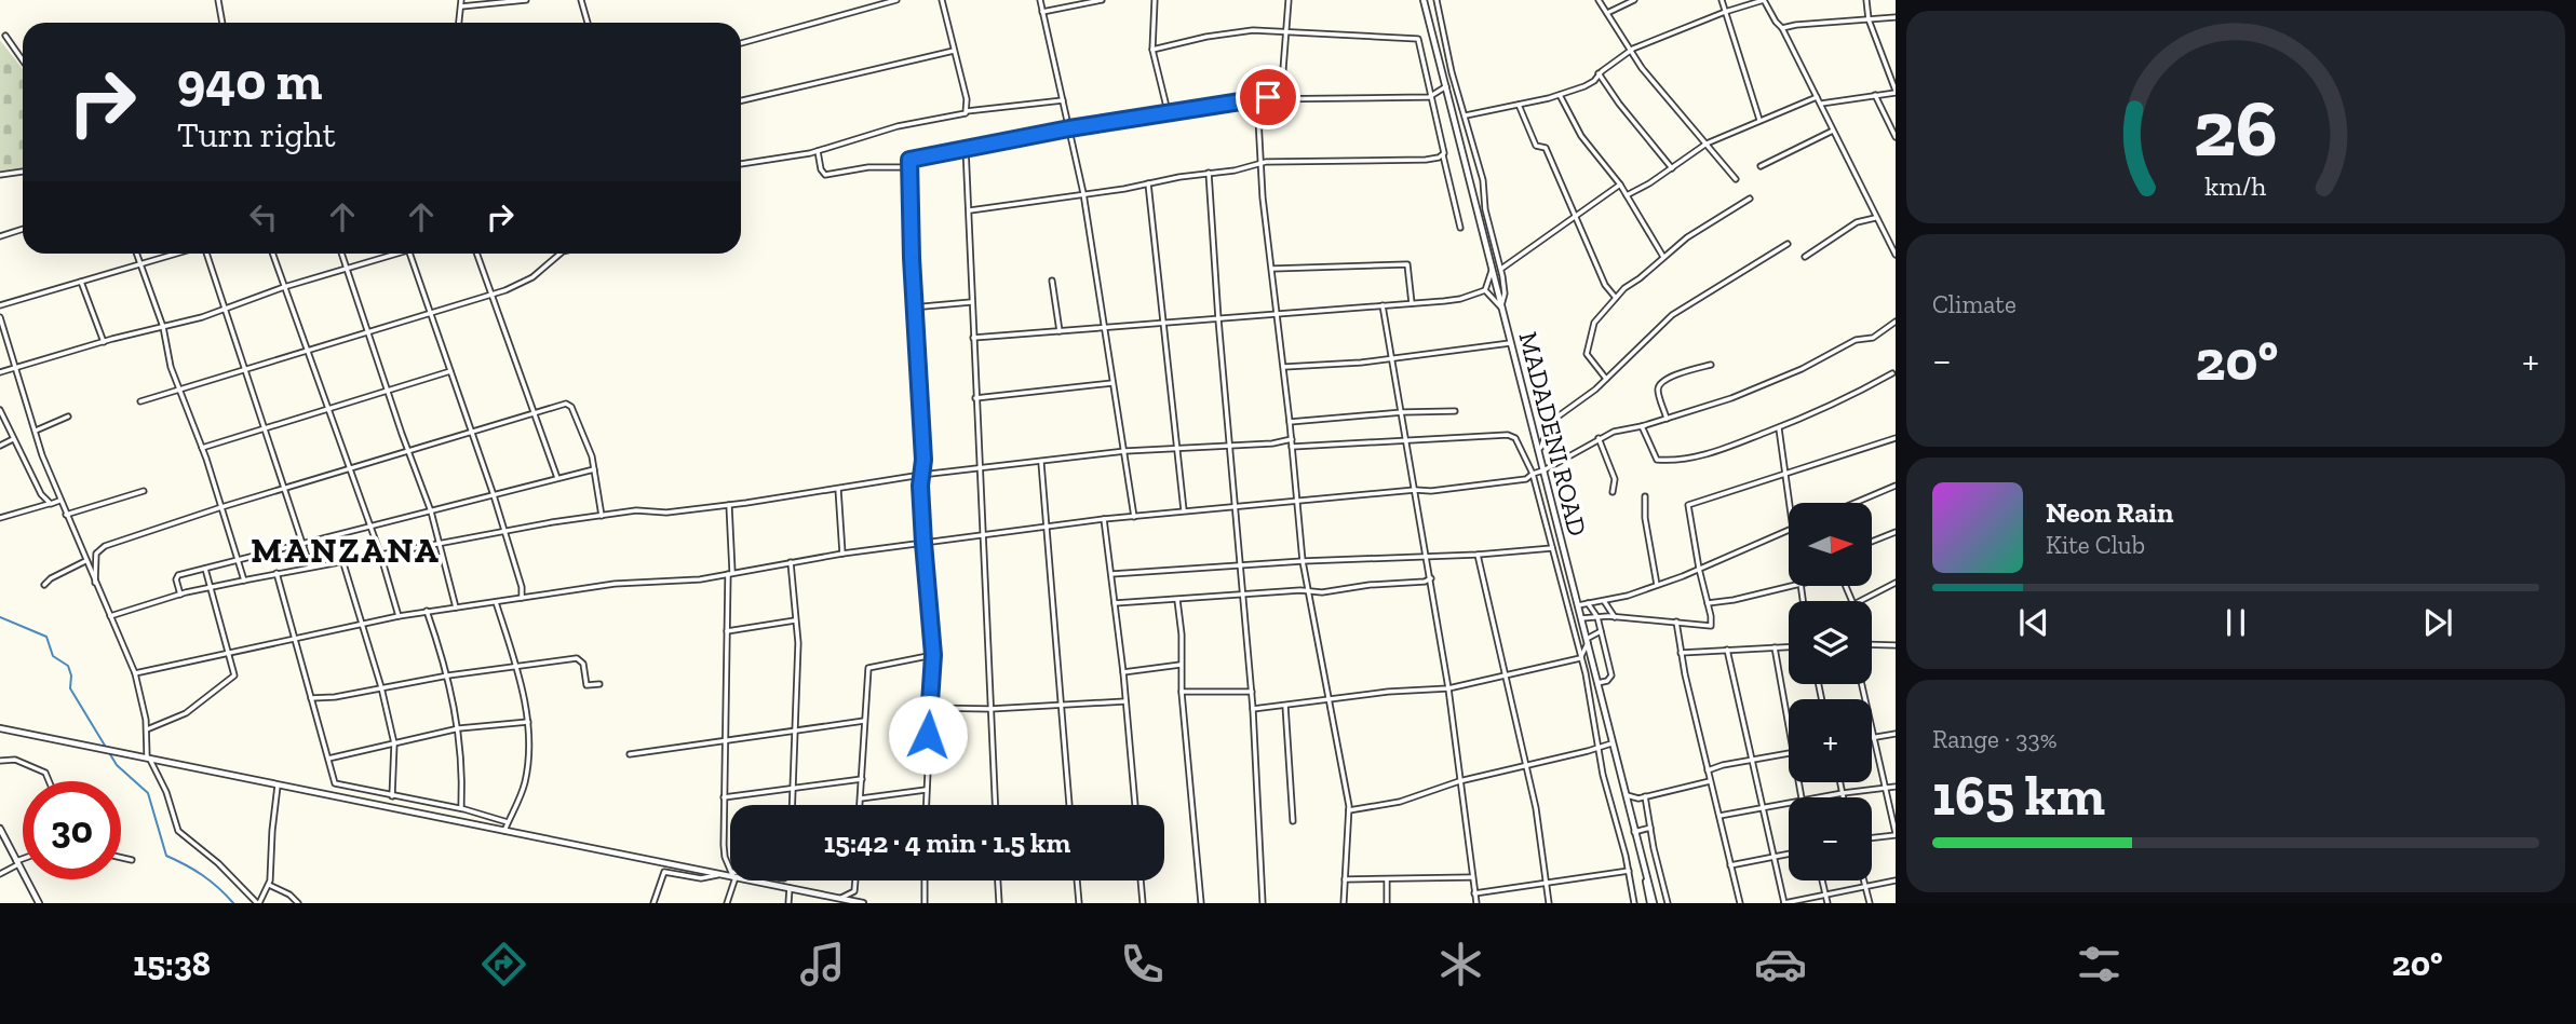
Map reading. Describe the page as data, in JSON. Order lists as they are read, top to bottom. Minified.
{"streets":{"street":["MADADENI ROAD"]},"districts":["MANZANA"],"north":"right","page":{"turn":["940 m","Turn right"],"tile":["Climate",["Range · 33%","165 km"]],"heat":["−","20°","+"],"song":["Neon Rain","Kite Club"],"map_buttons":["+","−"],"limit":"30","trip":"15:42 · 4 min · 1.5 km","tabs":["15:38","20°"],"gauge":["26","km/h"]}}
